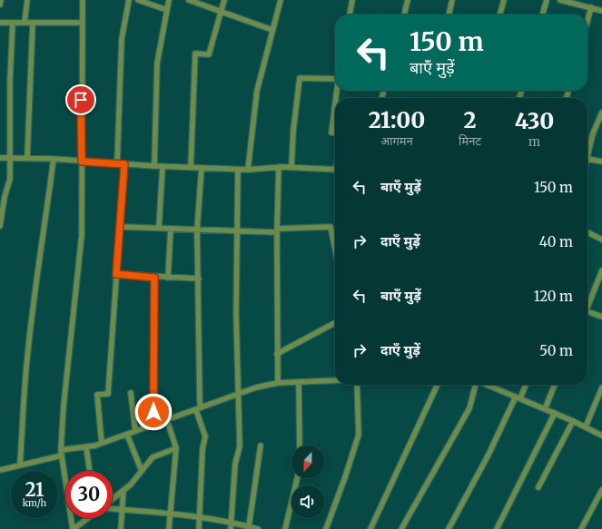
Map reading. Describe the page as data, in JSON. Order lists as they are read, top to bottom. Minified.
{"north":"bottom","page":{"turn":["150 m","बाएँ मुड़ें"],"eta":["21:00","आगमन","2","मिनट","430","m"],"list":[{"name":"बाएँ मुड़ें","value":"150 m"},{"name":"दाएँ मुड़ें","value":"40 m"},{"name":"बाएँ मुड़ें","value":"120 m"},{"name":"दाएँ मुड़ें","value":"50 m"}],"speed":"21 km/h","limit":"30"}}
